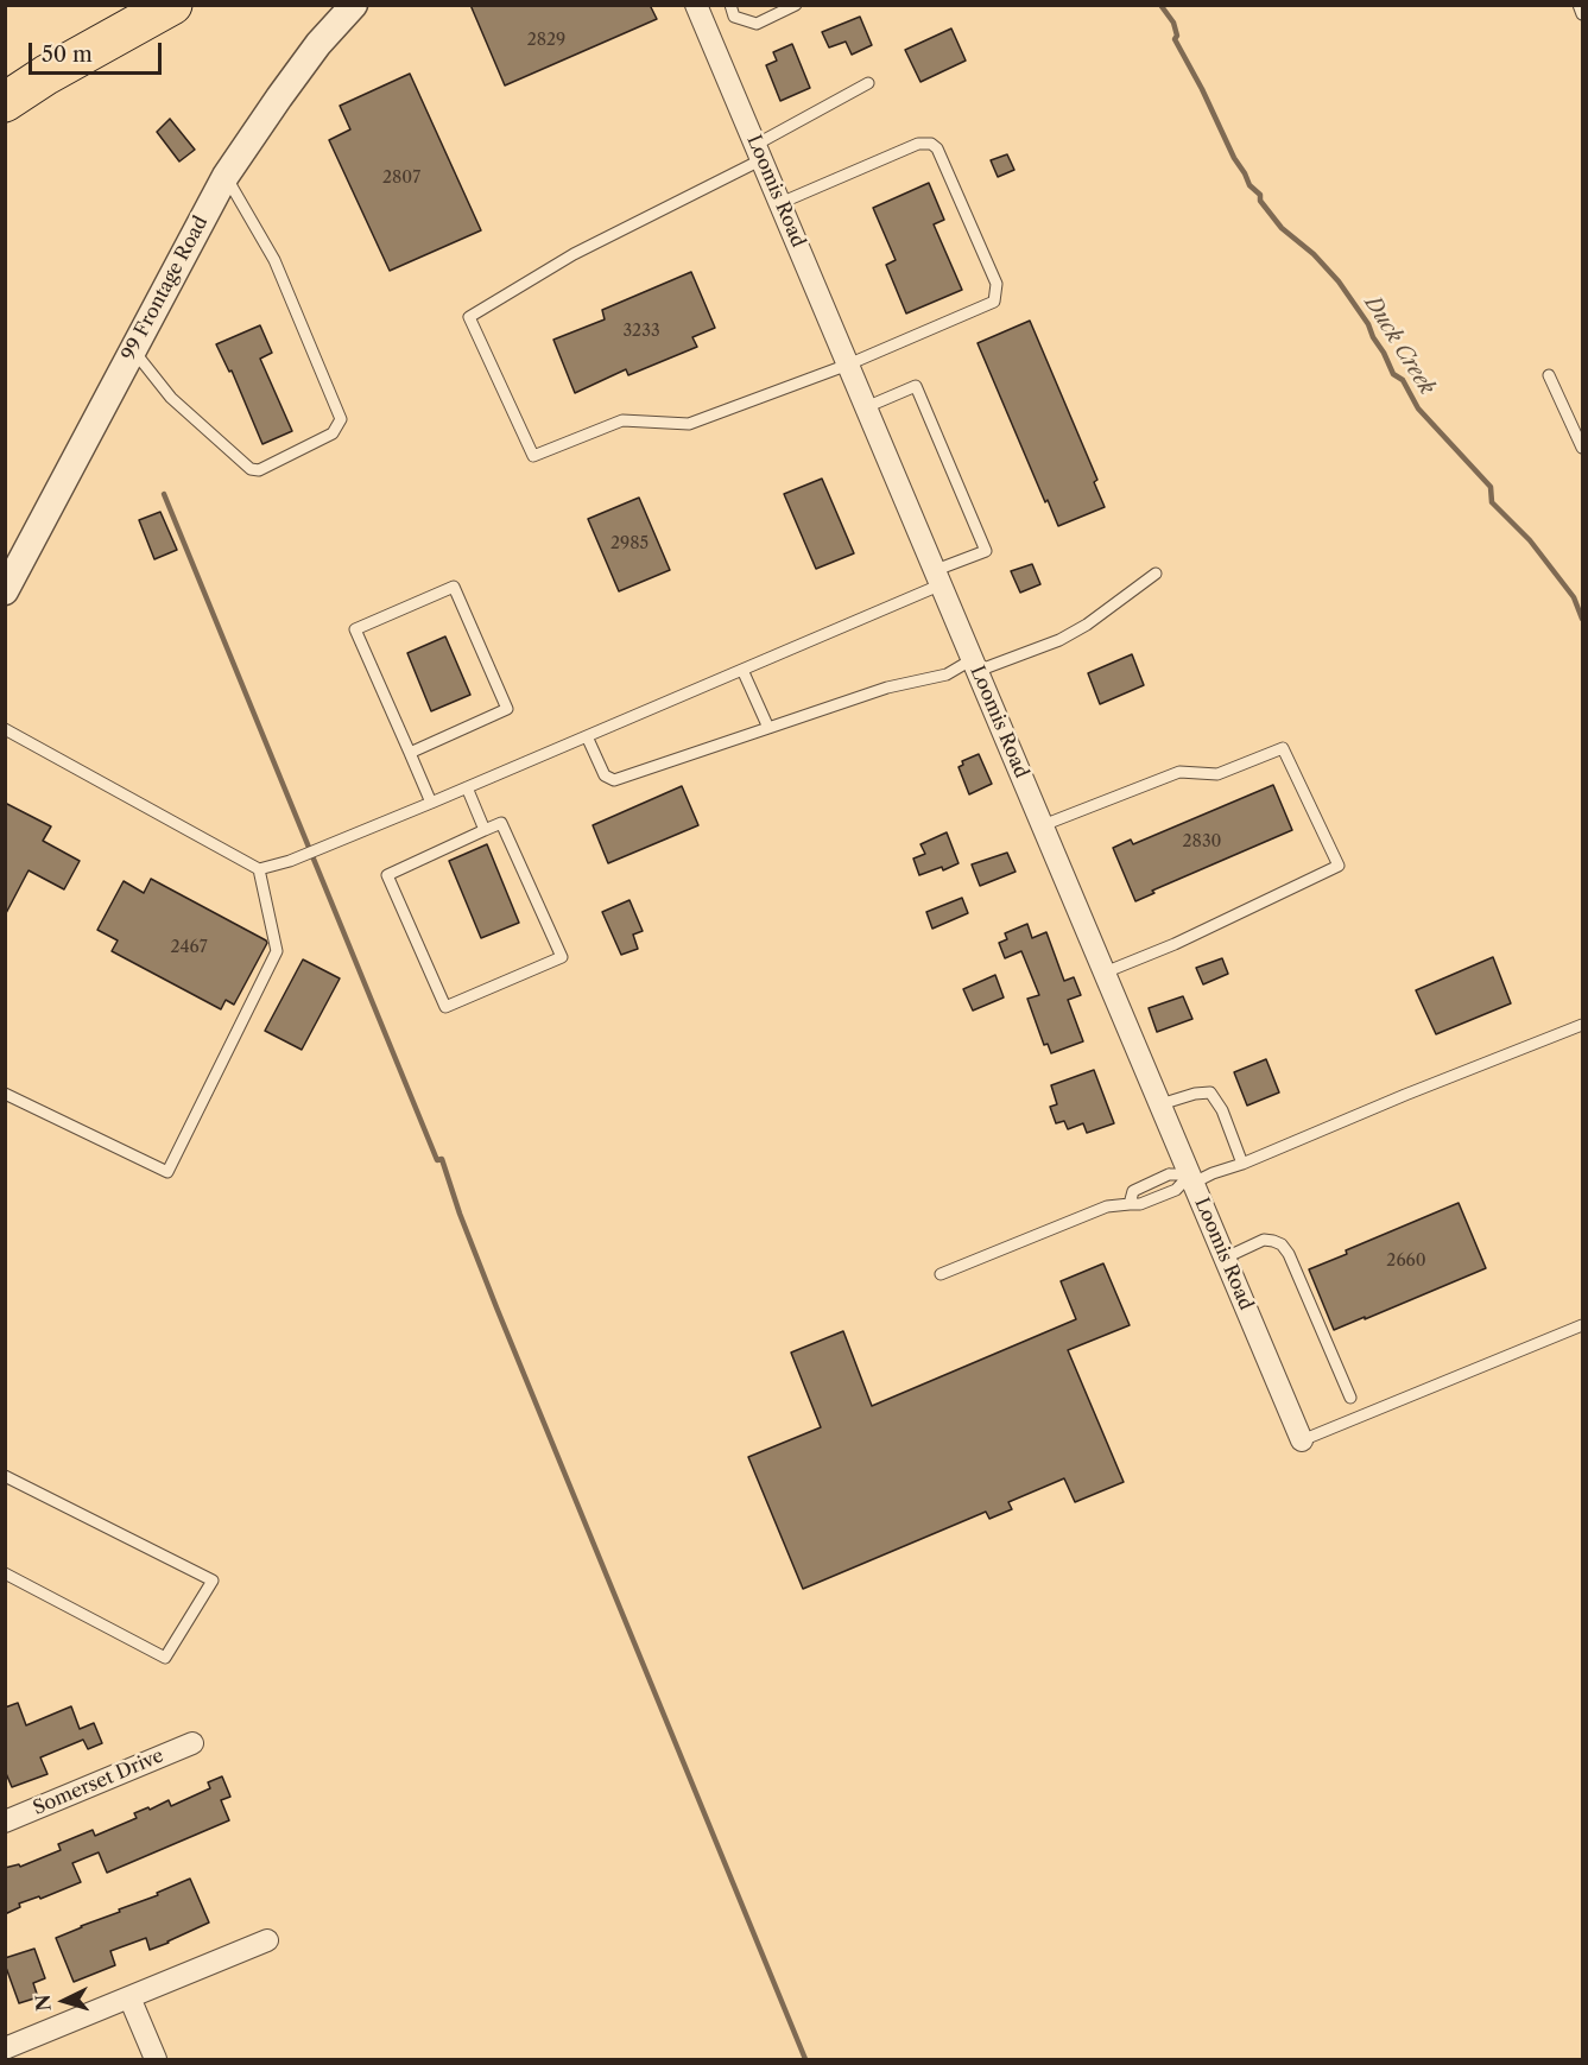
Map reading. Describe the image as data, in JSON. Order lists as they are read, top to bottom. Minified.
{"streets":{"street":["Loomis Road","99 Frontage Road","Somerset Drive"]},"water":["Duck Creek"],"house_numbers":["2829","2807","3233","2985","2830","2467","2660"],"scale_bar":"50 m","north":"left"}
